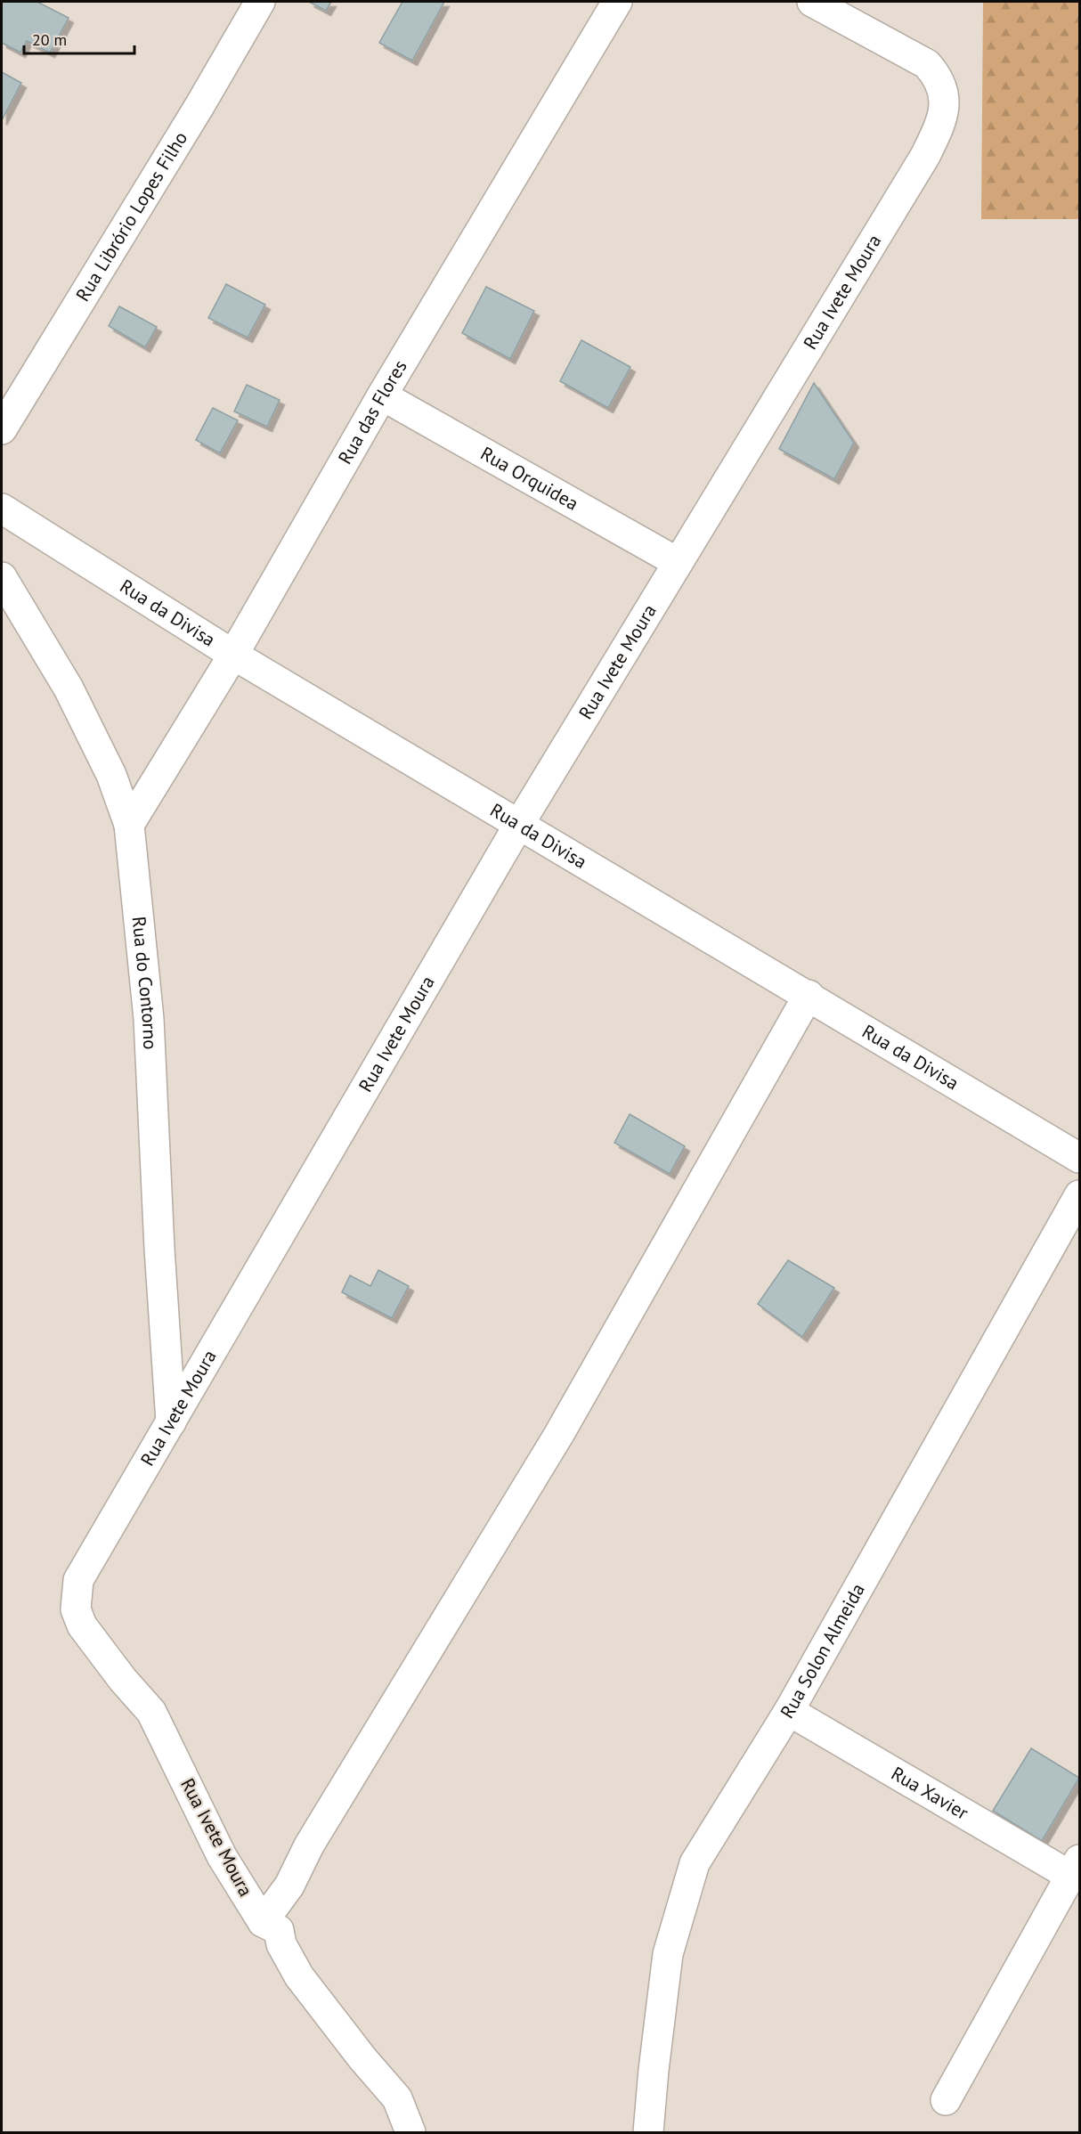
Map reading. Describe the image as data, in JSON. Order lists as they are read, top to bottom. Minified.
{"streets":{"street":["Rua Librório Lopes Filho","Rua Ivete Moura","Rua das Flores","Rua Orquidea","Rua da Divisa","Rua do Contorno","Rua Solon Almeida","Rua Xavier"]},"crossings":[["Rua Ivete Moura","Rua Orquidea"],["Rua Ivete Moura","Rua da Divisa"],["Rua Ivete Moura","Rua do Contorno"],["Rua das Flores","Rua Orquidea"],["Rua das Flores","Rua da Divisa"],["Rua das Flores","Rua do Contorno"],["Rua Solon Almeida","Rua Xavier"]],"scale_bar":"20 m"}
